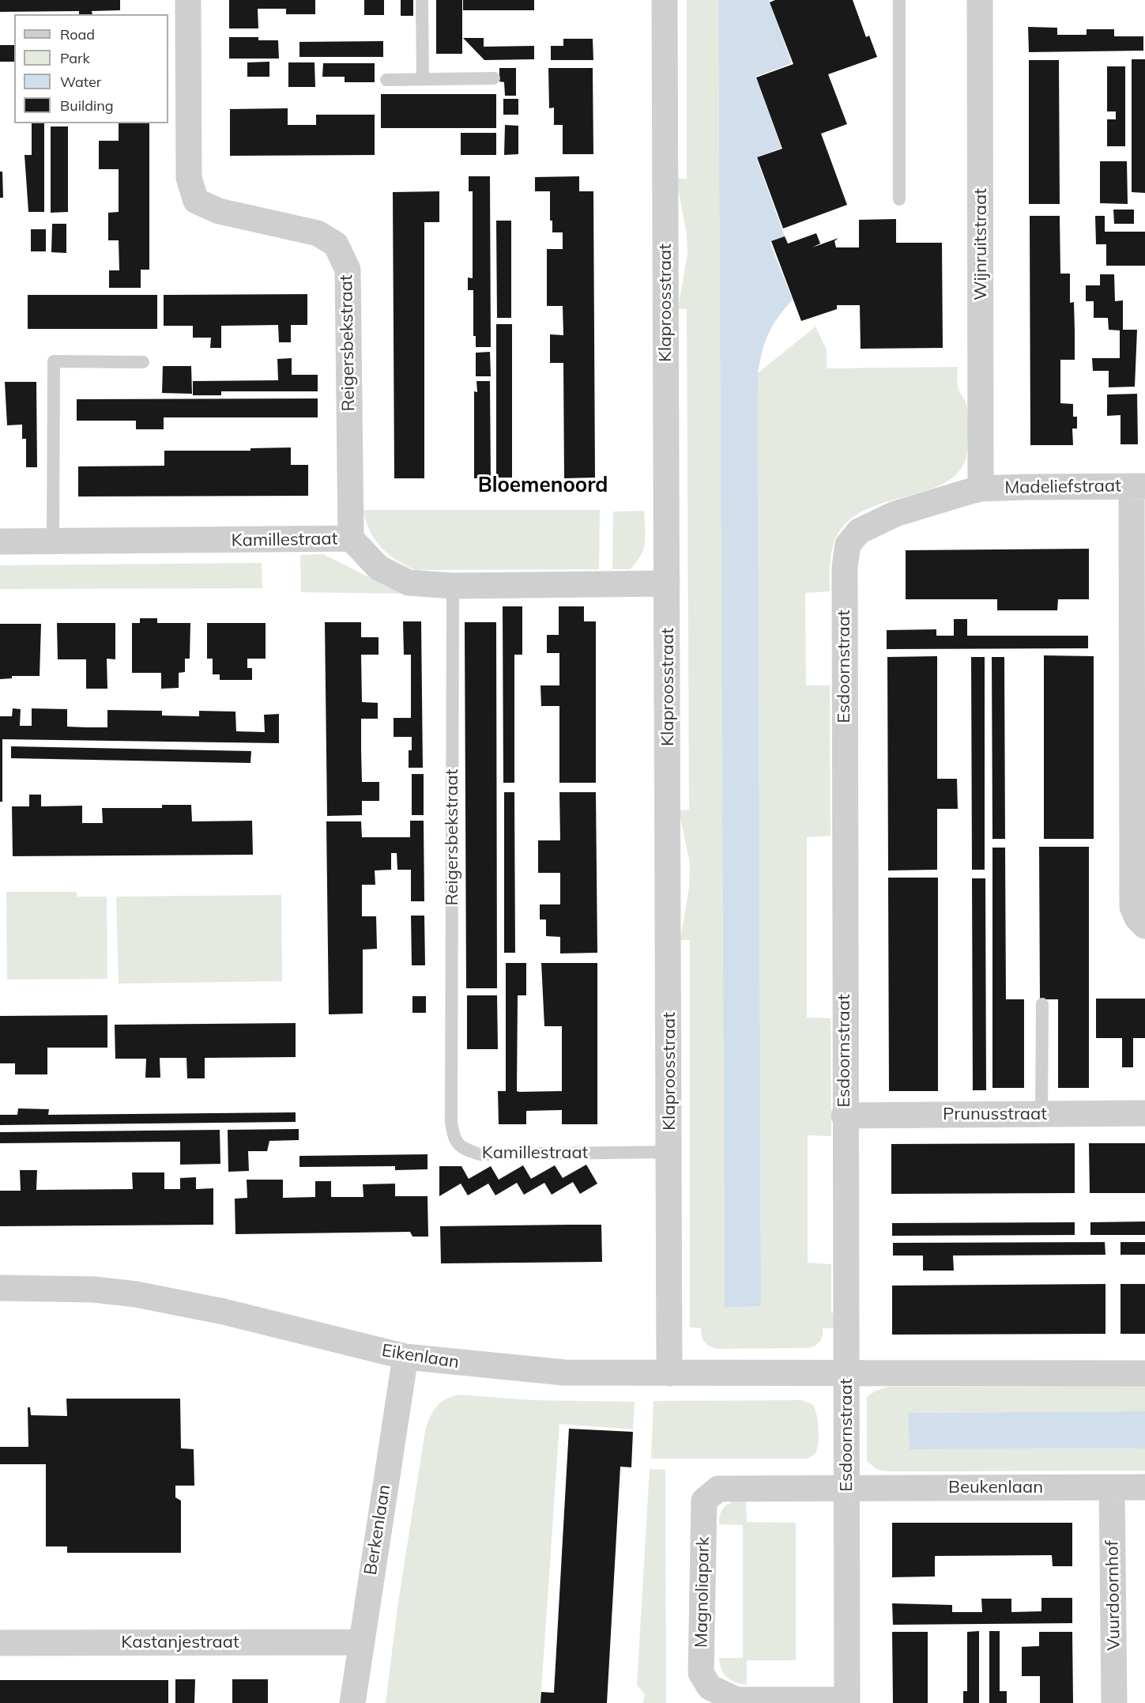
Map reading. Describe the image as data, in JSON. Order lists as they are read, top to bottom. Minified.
{"streets":{"street":["Wijnruitstraat","Klaproosstraat","Reigersbekstraat","Madeliefstraat","Kamillestraat","Esdoornstraat","Prunusstraat","Eikenlaan","Beukenlaan","Berkenlaan","Magnoliapark","Vuurdoornhof","Kastanjestraat"]},"crossings":[["Wijnruitstraat","Madeliefstraat"],["Wijnruitstraat","Esdoornstraat"],["Klaproosstraat","Kamillestraat"],["Klaproosstraat","Eikenlaan"],["Reigersbekstraat","Kamillestraat"],["Madeliefstraat","Esdoornstraat"],["Esdoornstraat","Prunusstraat"],["Esdoornstraat","Eikenlaan"],["Esdoornstraat","Beukenlaan"],["Esdoornstraat","Magnoliapark"],["Eikenlaan","Berkenlaan"],["Beukenlaan","Magnoliapark"],["Beukenlaan","Vuurdoornhof"],["Berkenlaan","Kastanjestraat"]],"districts":["Bloemenoord"],"legend":["Road","Park","Water","Building"]}
